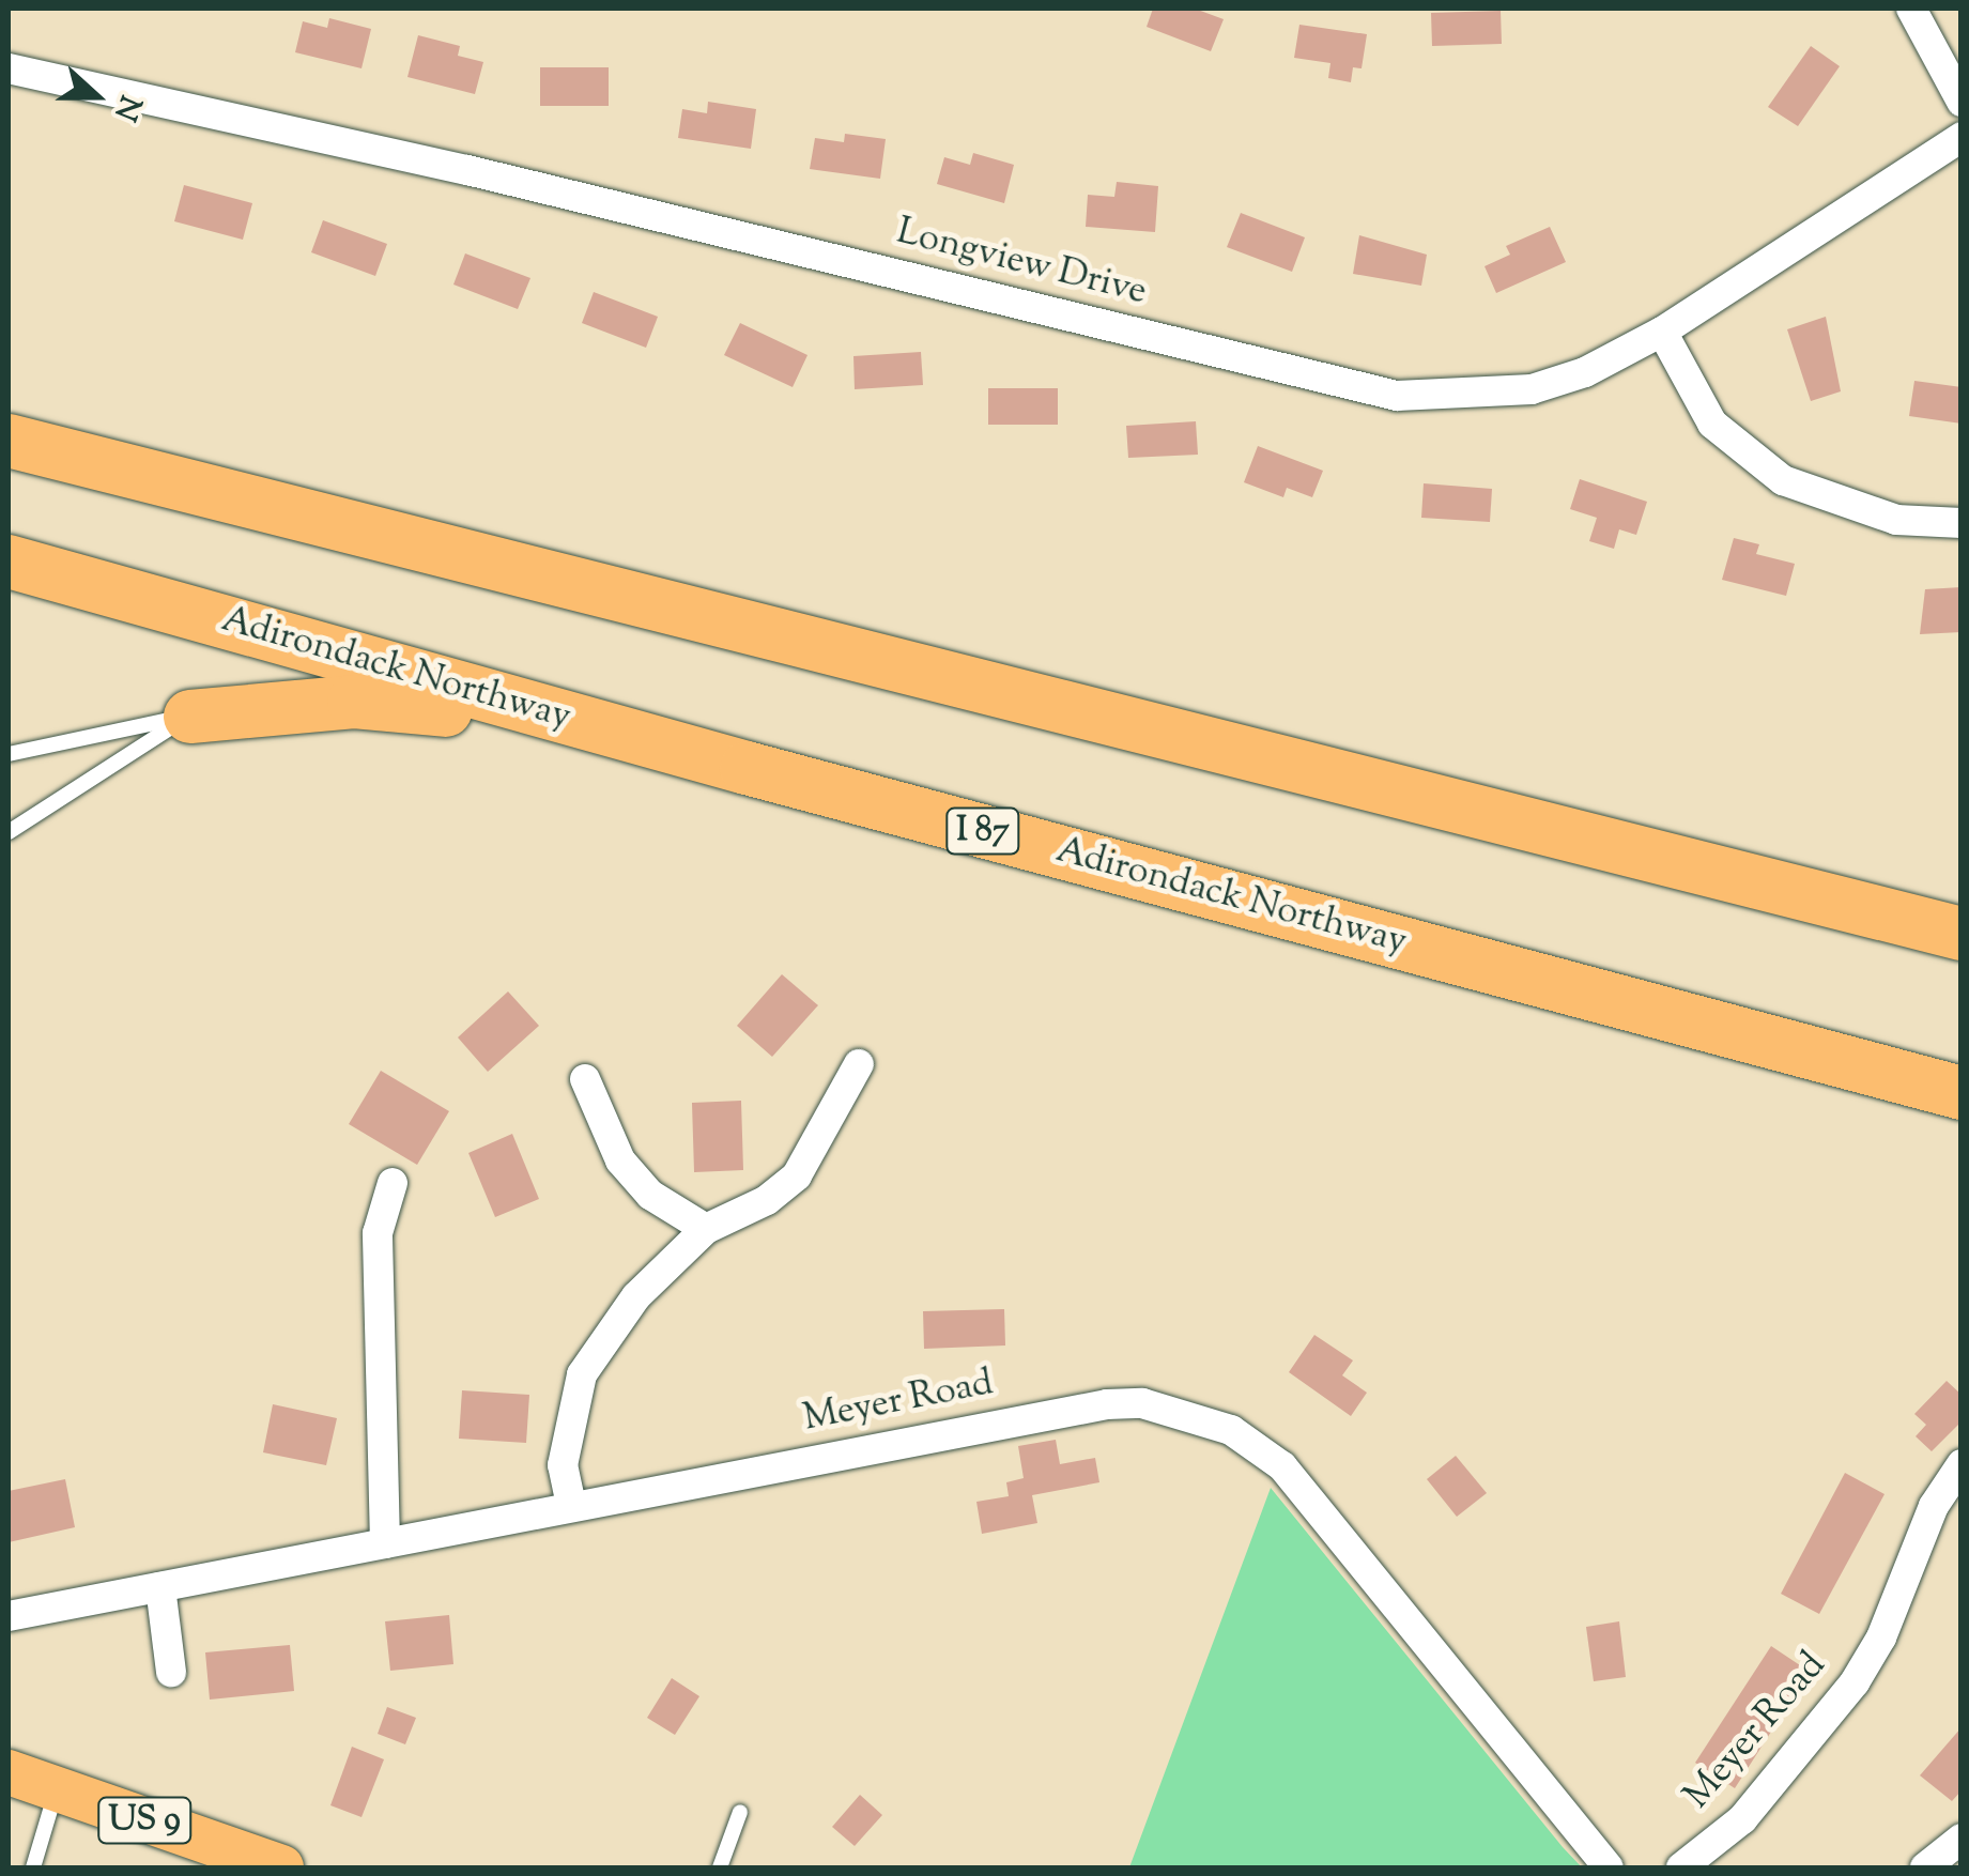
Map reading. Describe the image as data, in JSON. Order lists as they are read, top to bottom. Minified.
{"streets":{"highway":["Adirondack Northway","I 87"],"main road":["US 9"],"street":["Longview Drive","Meyer Road"]},"north":"right"}
